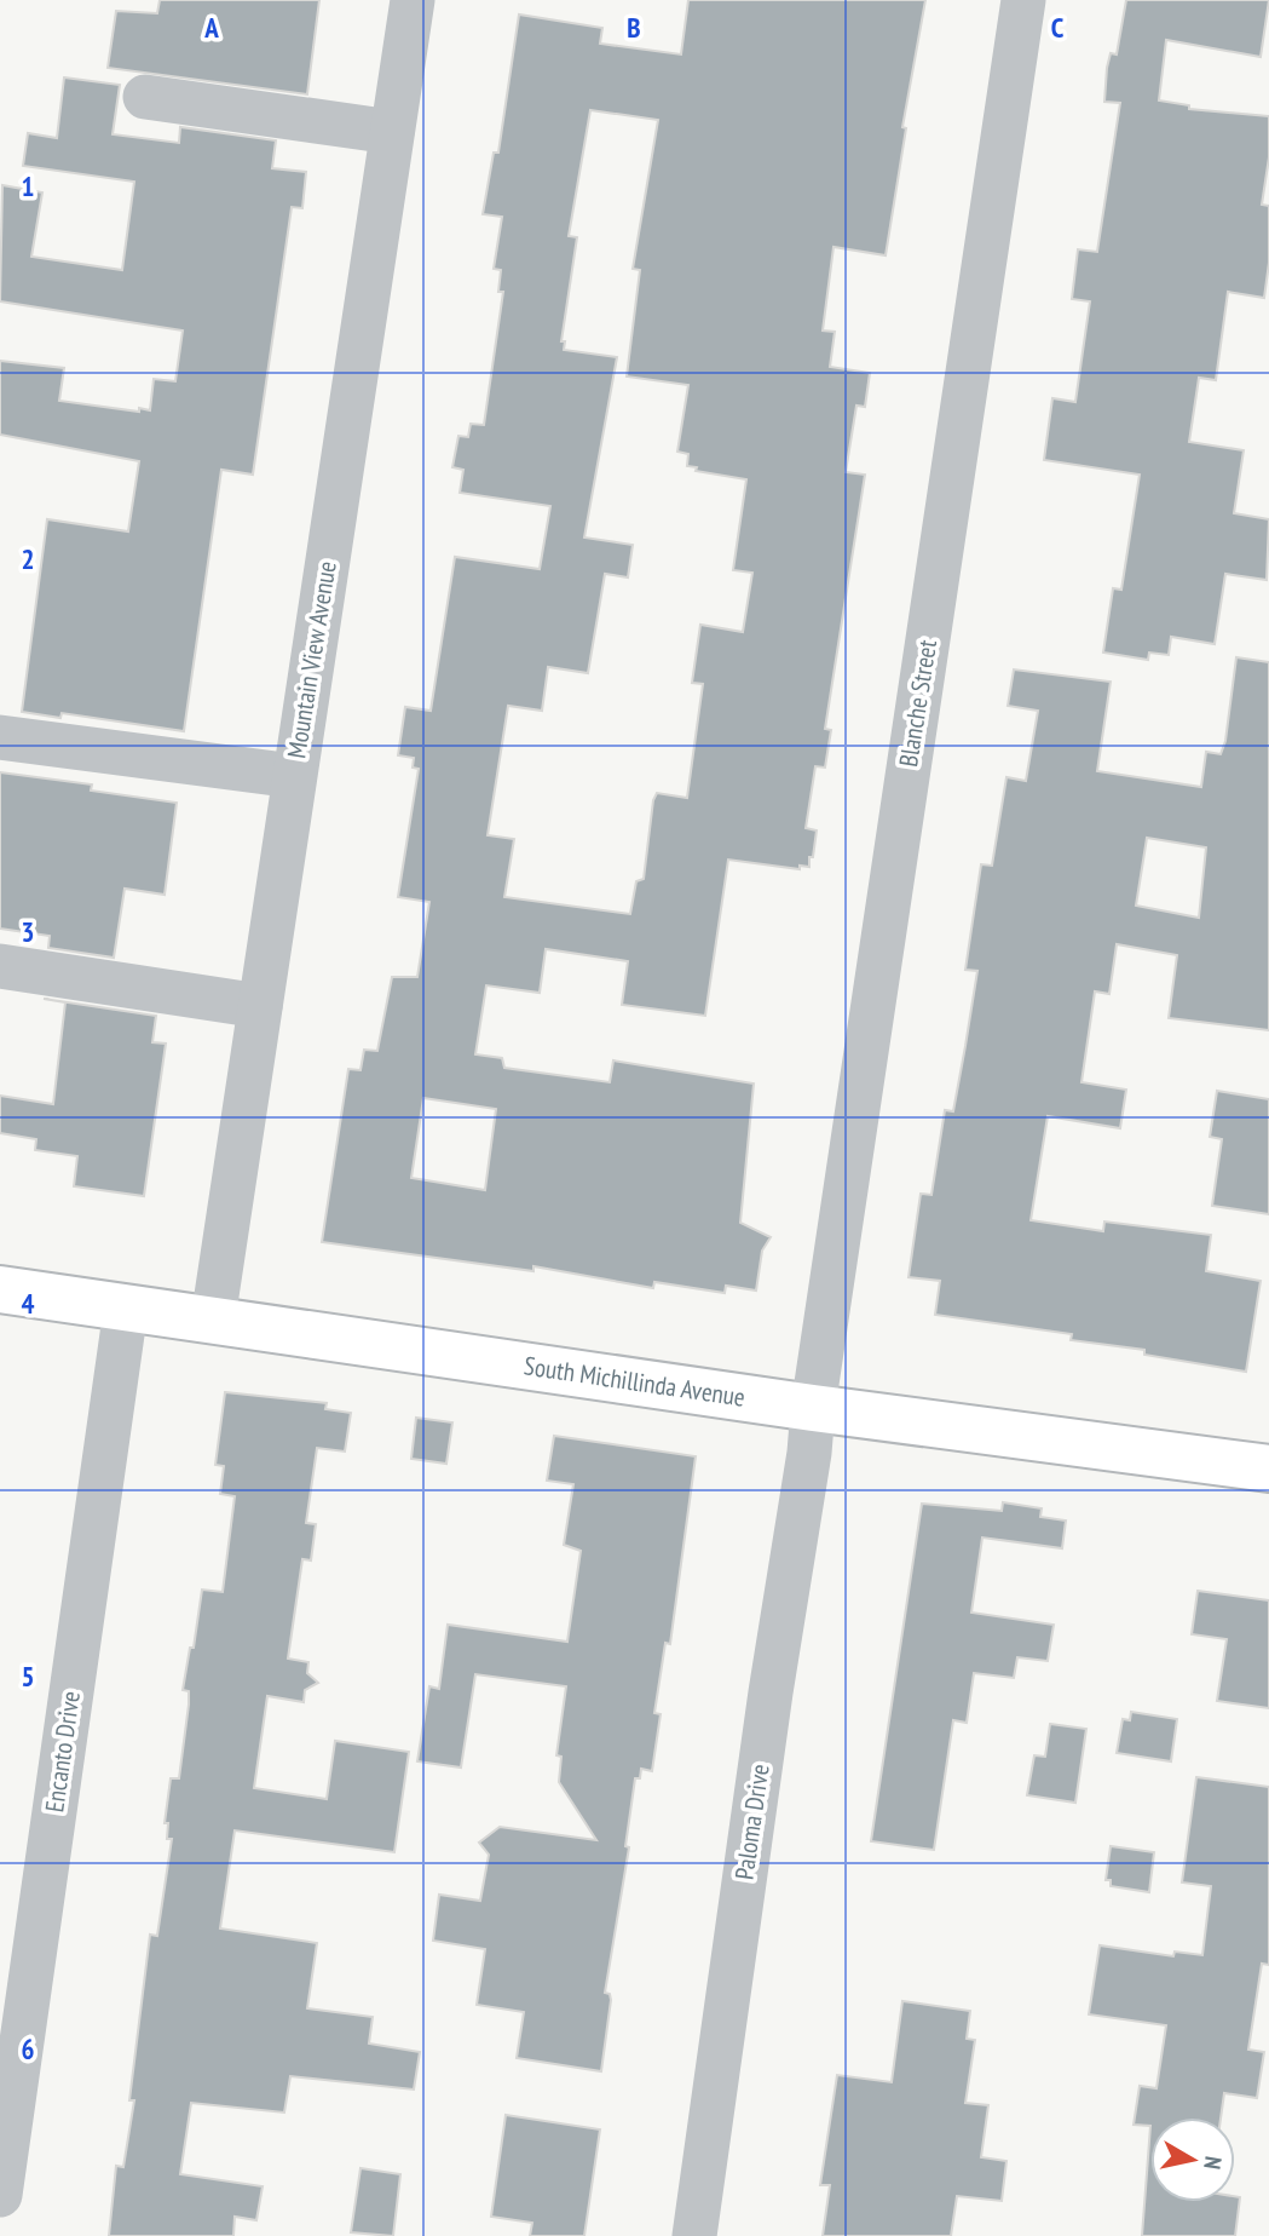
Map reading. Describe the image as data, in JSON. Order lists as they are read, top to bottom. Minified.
{"streets":{"main road":["South Michillinda Avenue"],"street":["Mountain View Avenue","Blanche Street","Encanto Drive","Paloma Drive"]},"crossings":[["Mountain View Avenue","South Michillinda Avenue"],["Blanche Street","South Michillinda Avenue"],["Blanche Street","Paloma Drive"],["South Michillinda Avenue","Encanto Drive"],["South Michillinda Avenue","Paloma Drive"]],"north":"right","grid":{"columns":["A","B","C"],"rows":["1","2","3","4","5","6"]}}
